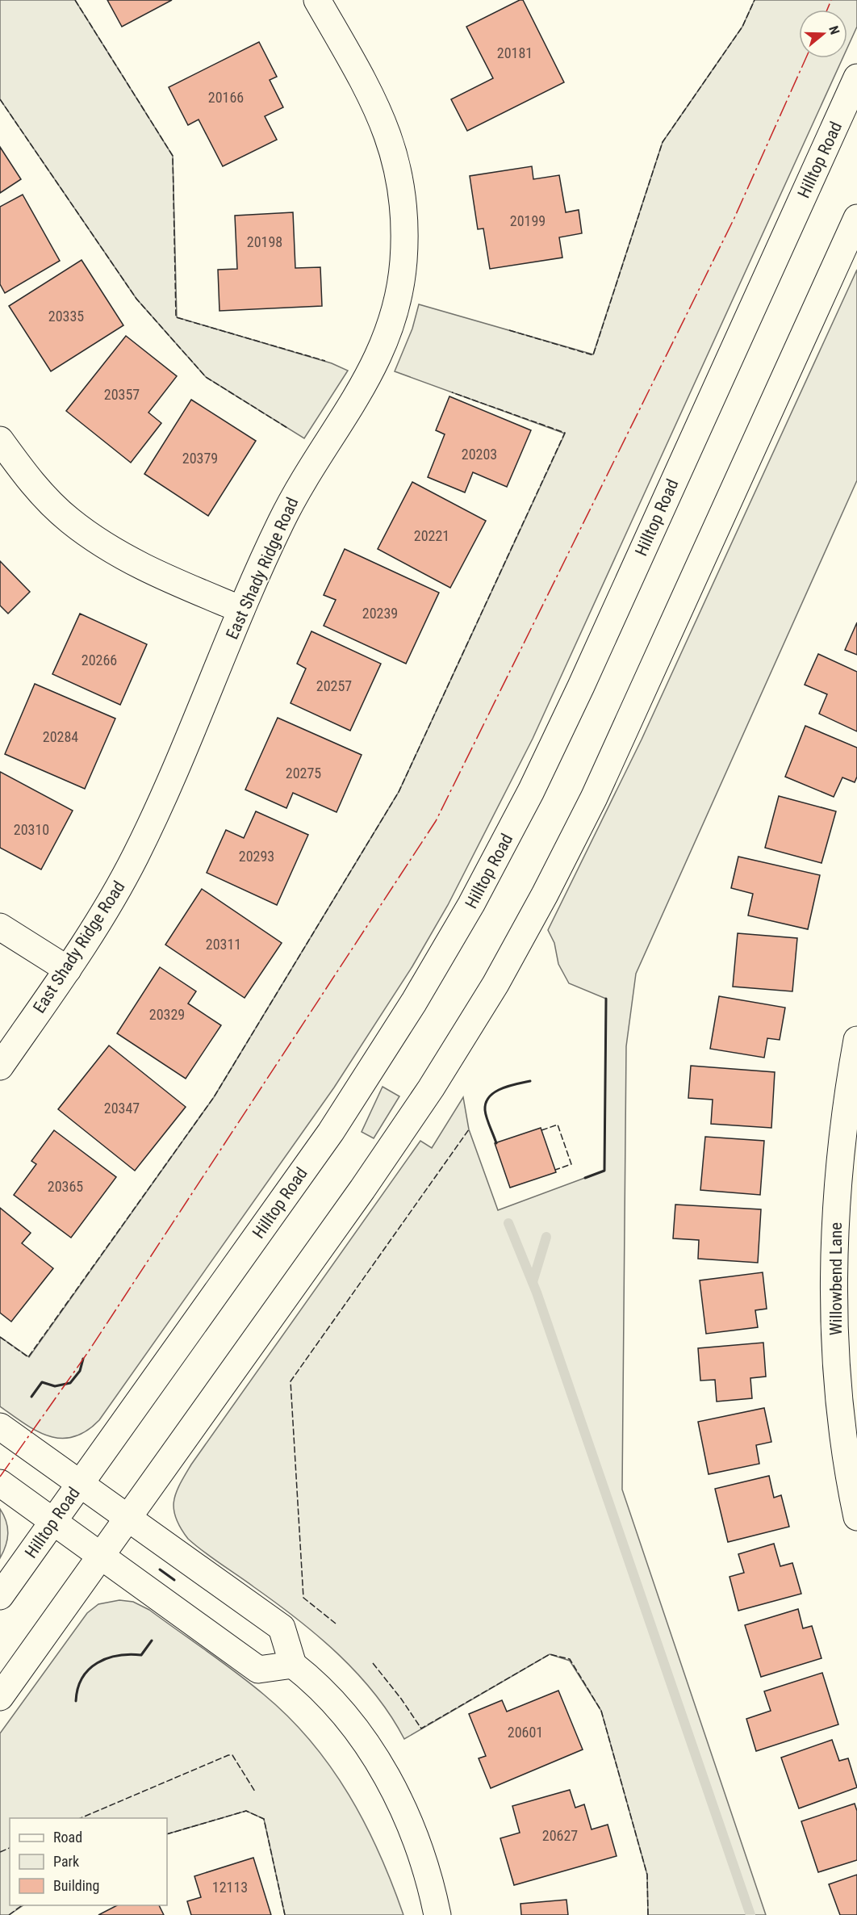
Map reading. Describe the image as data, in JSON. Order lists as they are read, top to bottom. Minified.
{"streets":{"main road":["Hilltop Road","East Shady Ridge Road","Willowbend Lane"]},"house_numbers":["20181","20166","20199","20198","20335","20357","20203","20379","20221","20239","20266","20257","20284","20275","20310","20293","20311","20329","20347","20365","20601","20627","12113"],"legend":["Road","Park","Building"],"north":"right"}
